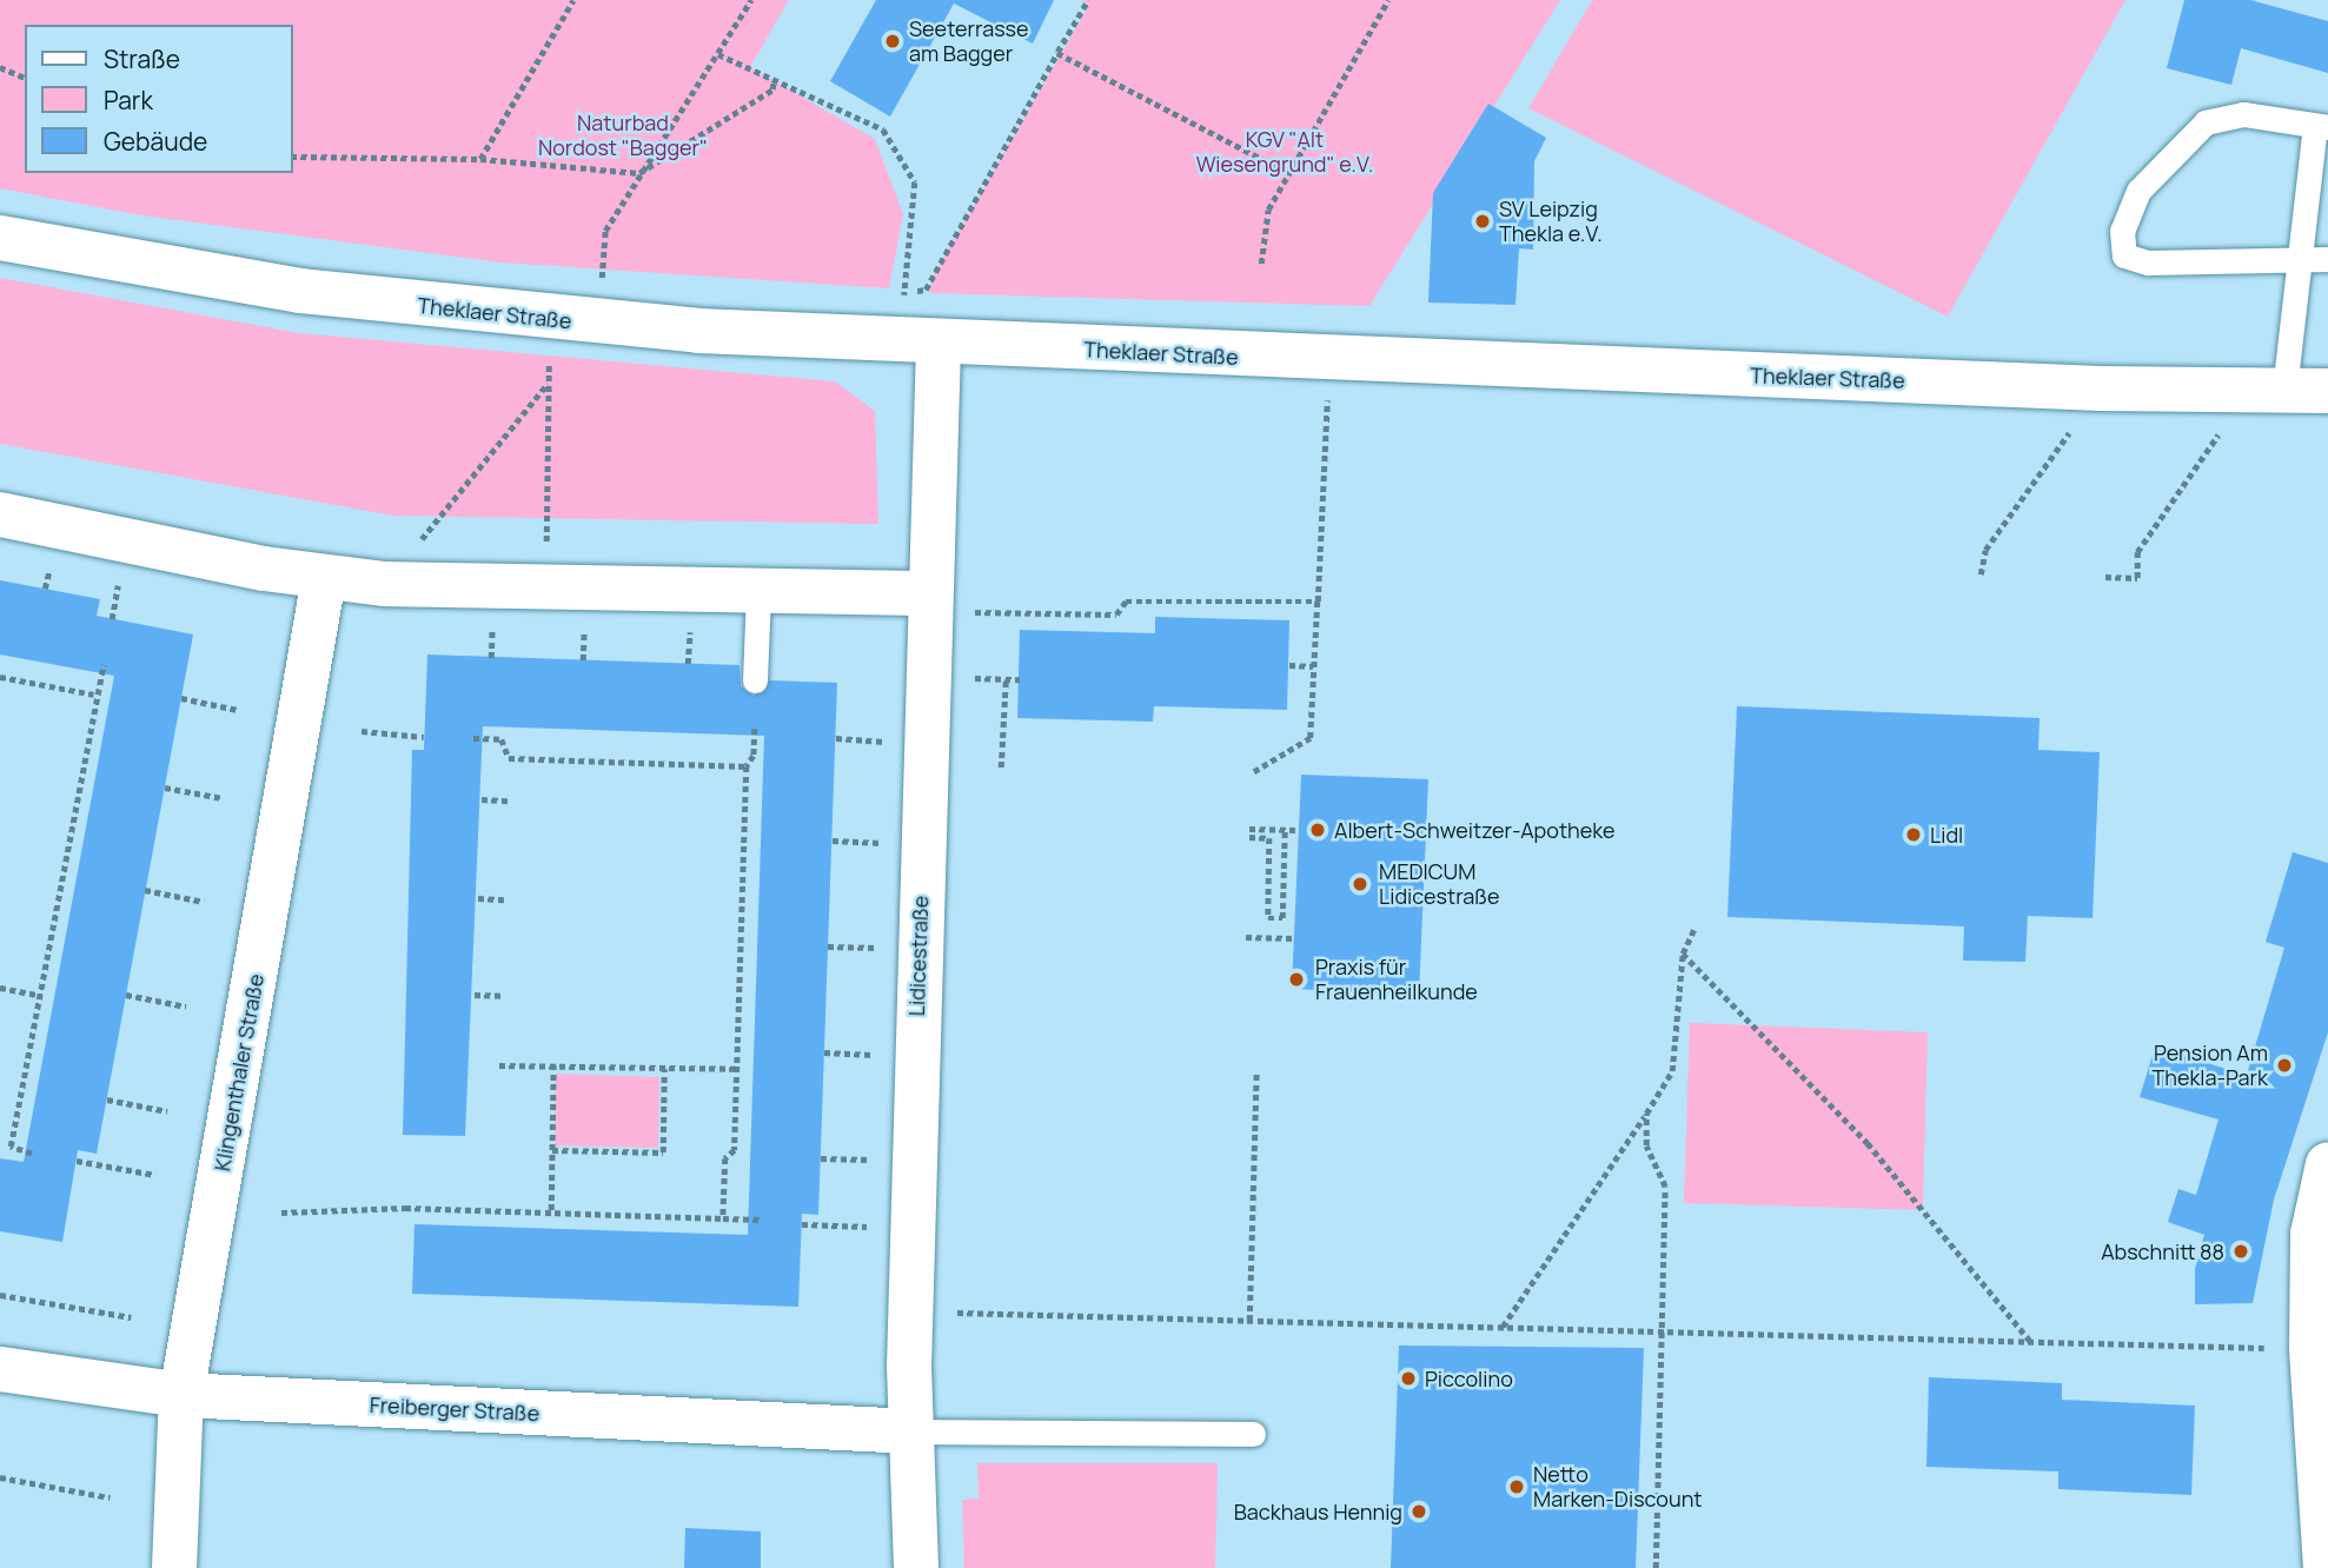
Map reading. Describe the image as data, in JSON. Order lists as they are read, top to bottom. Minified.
{"streets":{"street":["Theklaer Straße","Lidicestraße","Klingenthaler Straße","Freiberger Straße"]},"crossings":[["Theklaer Straße","Lidicestraße"],["Lidicestraße","Freiberger Straße"],["Klingenthaler Straße","Freiberger Straße"]],"parks":["Naturbad Nordost \"Bagger\"","KGV \"Alt Wiesengrund\" e.V."],"places":["Seeterrasse am Bagger","SV Leipzig Thekla e.V.","Albert-Schweitzer-Apotheke","Lidl","MEDICUM Lidicestraße","Praxis für Frauenheilkunde","Pension Am Thekla-Park","Abschnitt 88","Piccolino","Netto Marken-Discount","Backhaus Hennig"],"legend":["Straße","Park","Gebäude"]}
